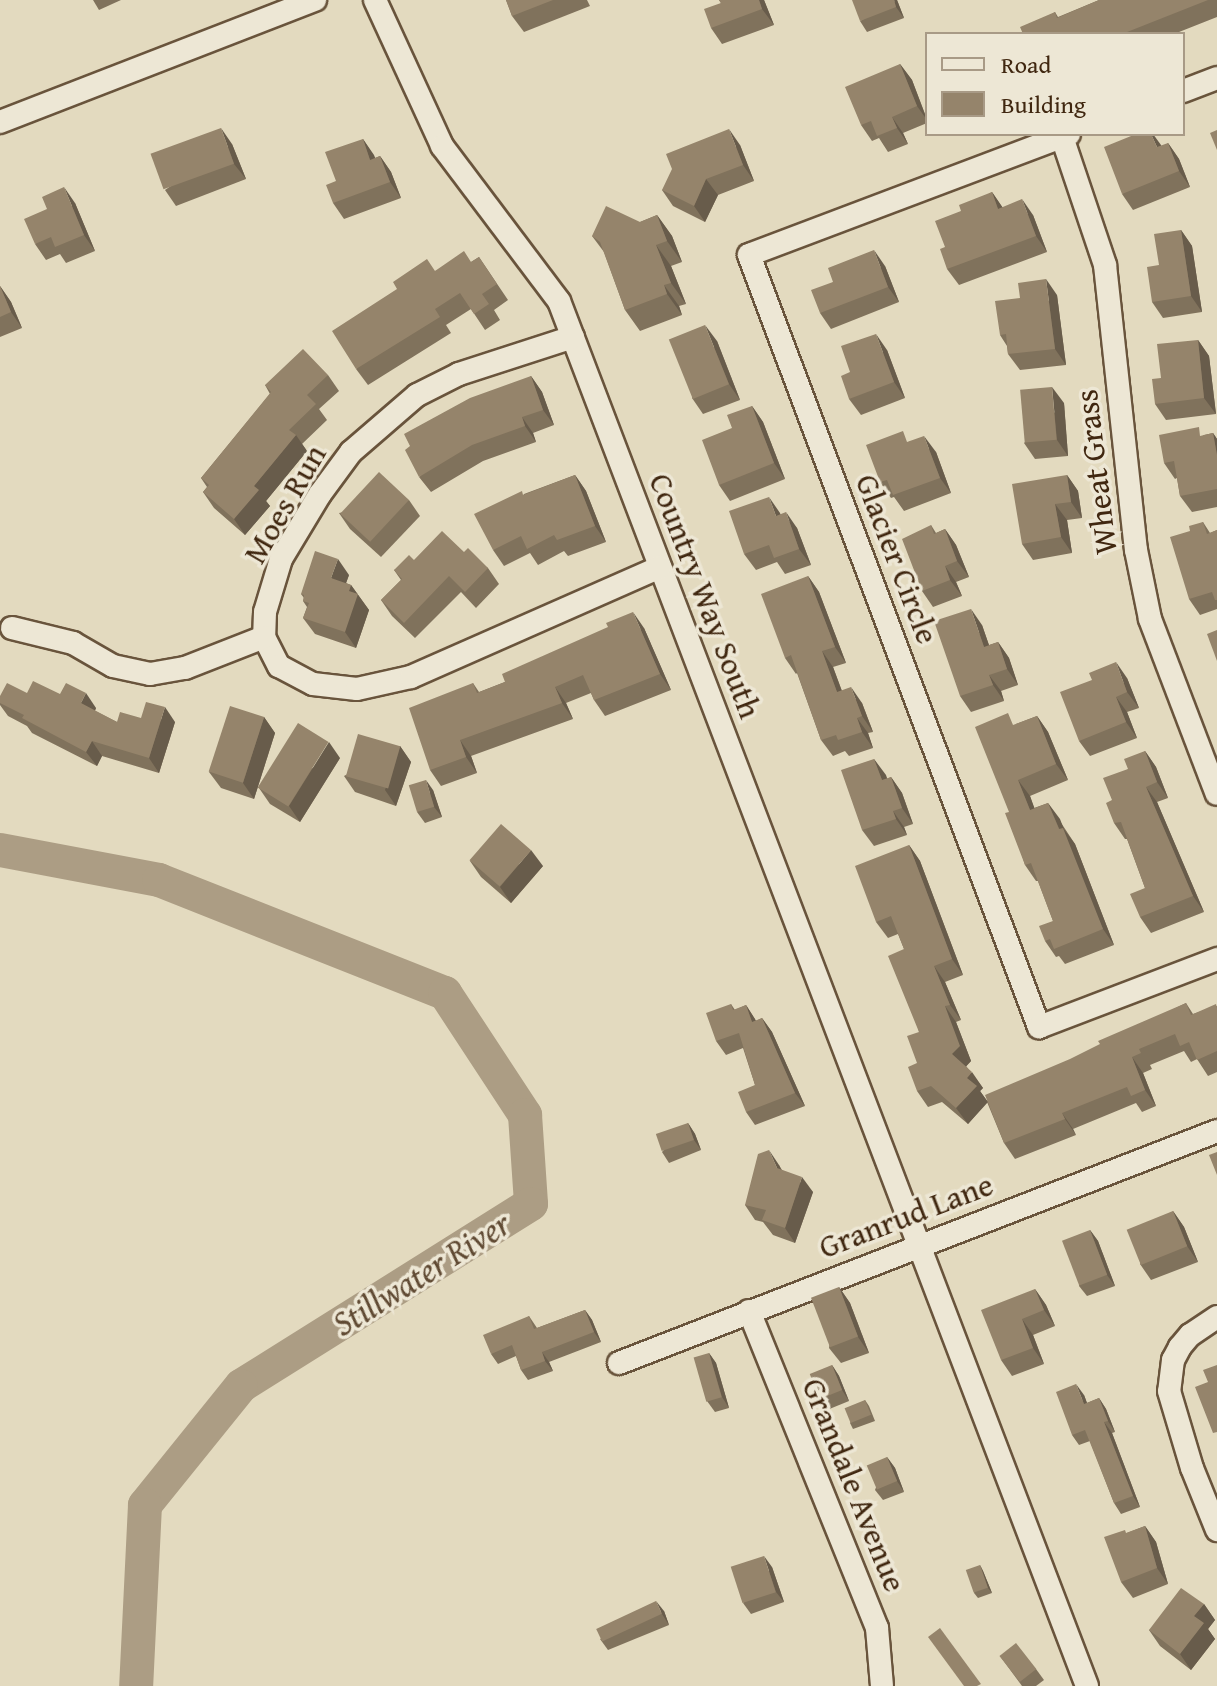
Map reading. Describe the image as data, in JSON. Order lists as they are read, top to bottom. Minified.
{"streets":{"street":["Wheat Grass","Moes Run","Glacier Circle","Country Way South","Granrud Lane","Grandale Avenue"]},"crossings":[["Moes Run","Country Way South"],["Country Way South","Granrud Lane"],["Granrud Lane","Grandale Avenue"]],"water":["Stillwater River"],"legend":["Road","Building"]}
